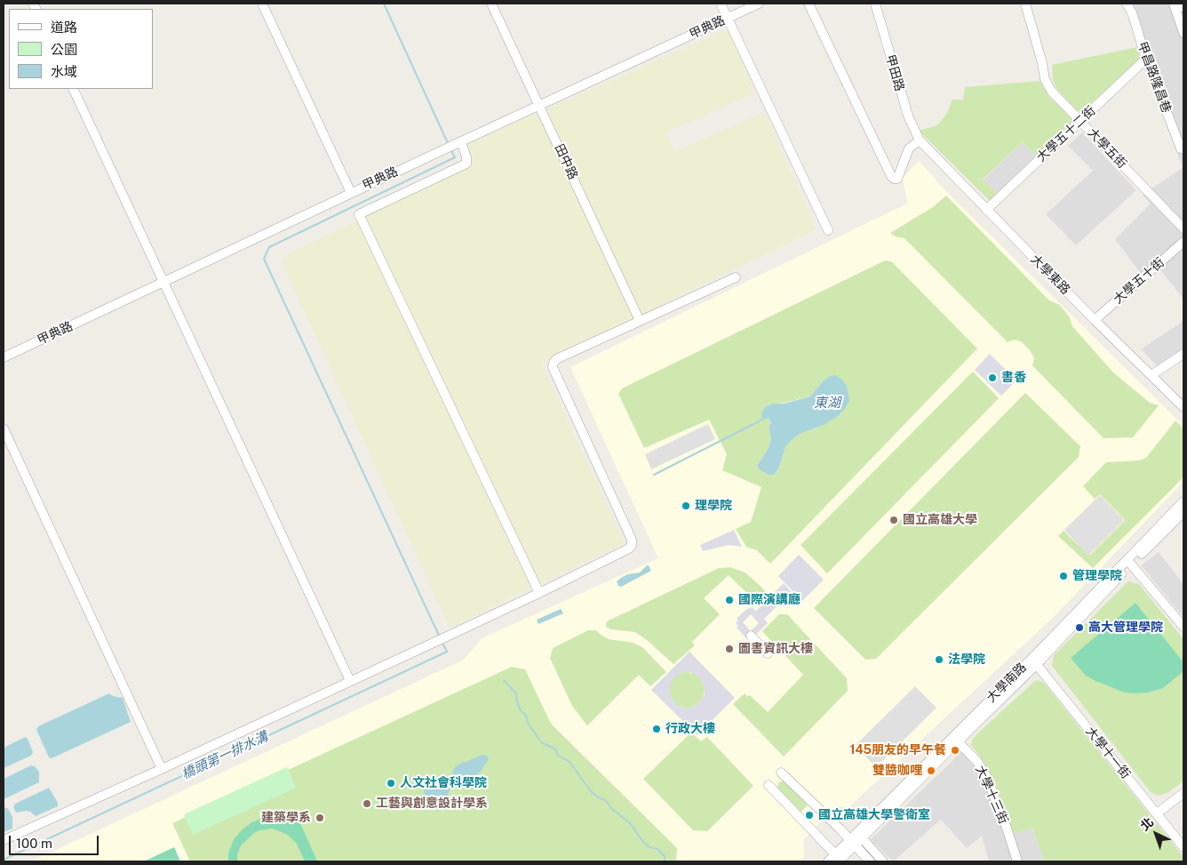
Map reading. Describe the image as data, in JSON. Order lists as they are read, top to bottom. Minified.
{"streets":{"street":["甲典路","甲田路","甲昌路隆昌巷","大學五十二街","大學五街","田中路","大學東路","大學五十街","大學南路","大學十一街","大學十三街"]},"crossings":[["甲典路","田中路"],["甲田路","大學東路"],["甲昌路隆昌巷","大學五十二街"],["大學五十二街","大學五街"],["大學五十二街","大學東路"],["大學東路","大學五十街"],["大學南路","大學十一街"],["大學南路","大學十三街"]],"water":["東湖","橋頭第一排水溝"],"places":["書香","理學院","國立高雄大學","管理學院","國際演講廳","高大管理學院","圖書資訊大樓","法學院","行政大樓","145朋友的早午餐","雙醬咖哩","人文社會科學院","工藝與創意設計學系","國立高雄大學警衛室","建築學系"],"legend":["道路","公園","水域"],"scale_bar":"100 m","north":"top left"}
